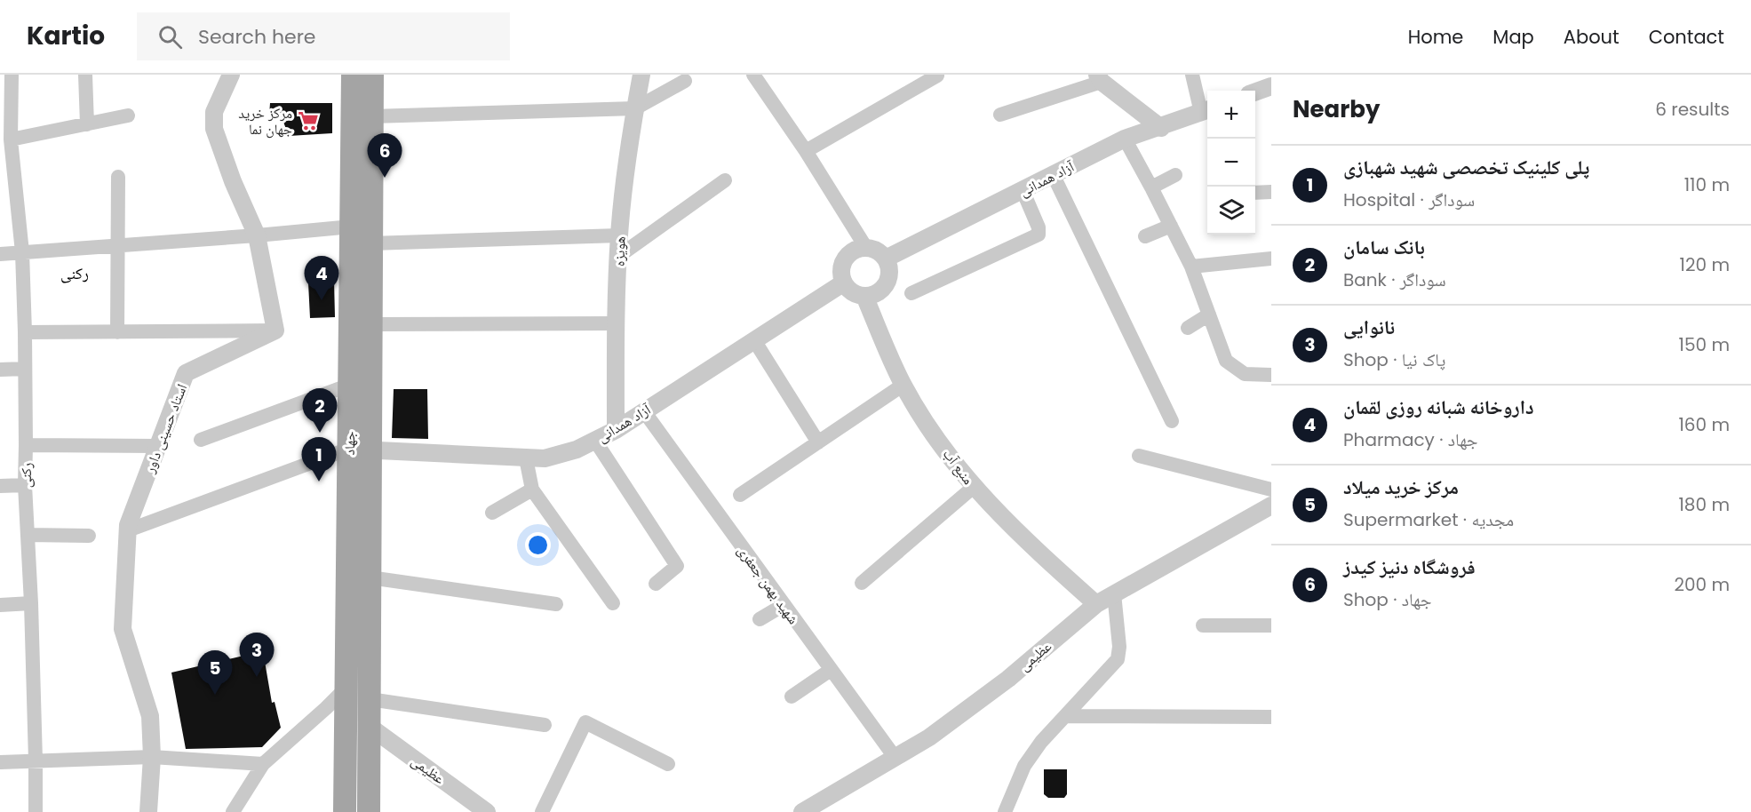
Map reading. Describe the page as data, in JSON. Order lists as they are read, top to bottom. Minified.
{"streets":{"main road":["جهاد"],"street":["آزاد همدانی","هویزه","استاد حسینی داور","منبع آب","رکنی","شهید بهمن جعفری","عظیمی"]},"crossings":[["آزاد همدانی","هویزه"],["آزاد همدانی","جهاد"],["آزاد همدانی","منبع آب"],["آزاد همدانی","شهید بهمن جعفری"],["جهاد","عظیمی"],["منبع آب","عظیمی"],["شهید بهمن جعفری","عظیمی"]],"districts":["رکنی"],"places":{"supermarket":["مرکز خرید جهان نما"]},"page":{"header":"Kartio","search":"Search here","nav":["Home","Map","About","Contact"],"heading":["Nearby","6 results"],"map_buttons":["+","−"],"pins":["6","4","2","1","3","5"],"list":[{"mark":"1","name":"پلی کلینیک تخصصی شهید شهبازی","note":"Hospital · سوداگر","value":"110 m"},{"mark":"2","name":"بانک سامان","note":"Bank · سوداگر","value":"120 m"},{"mark":"3","name":"نانوایی","note":"Shop · پاک نیا","value":"150 m"},{"mark":"4","name":"داروخانه شبانه روزی لقمان","note":"Pharmacy · جهاد","value":"160 m"},{"mark":"5","name":"مرکز خرید میلاد","note":"Supermarket · مجدیه","value":"180 m"},{"mark":"6","name":"فروشگاه دنیز کیدز","note":"Shop · جهاد","value":"200 m"}]}}
